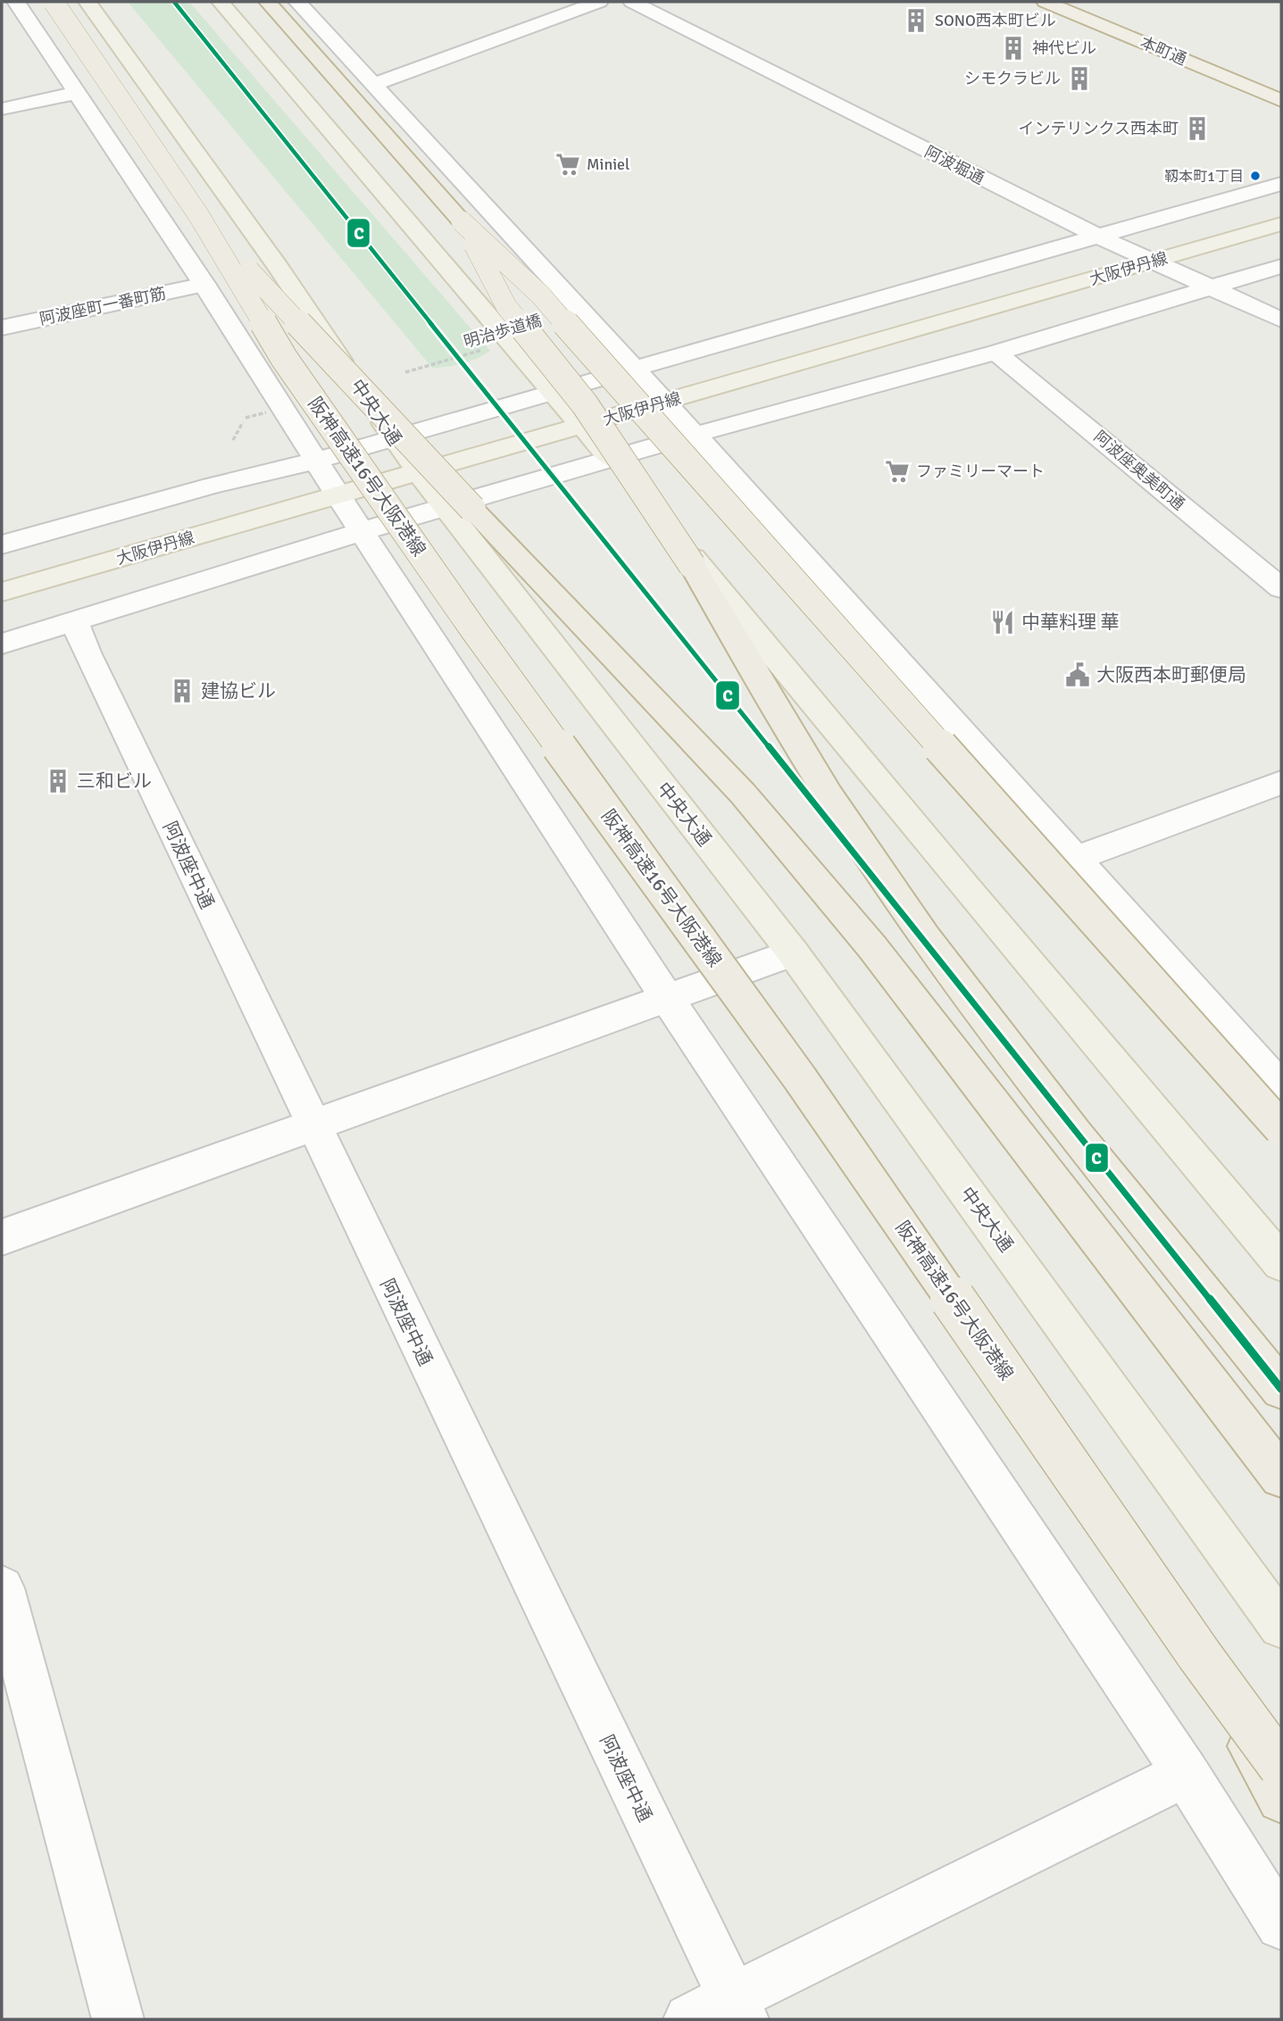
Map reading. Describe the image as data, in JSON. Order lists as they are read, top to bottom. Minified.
{"streets":{"highway":["本町通","阪神高速16号大阪港線"],"main road":["大阪伊丹線","中央大通"],"street":["阿波堀通","阿波座町一番町筋","阿波座奥美町通","阿波座中通"],"path":["明治歩道橋"]},"crossings":[["阿波堀通","大阪伊丹線"],["大阪伊丹線","中央大通"]],"places":{"building":["SONO西本町ビル","神代ビル","シモクラビル","インテリンクス西本町","建協ビル","三和ビル"],"supermarket":["Miniel","ファミリーマート"],"other":["靱本町1丁目"],"restaurant":["中華料理 華"],"public building":["大阪西本町郵便局"]},"lines":["transit line C"]}
